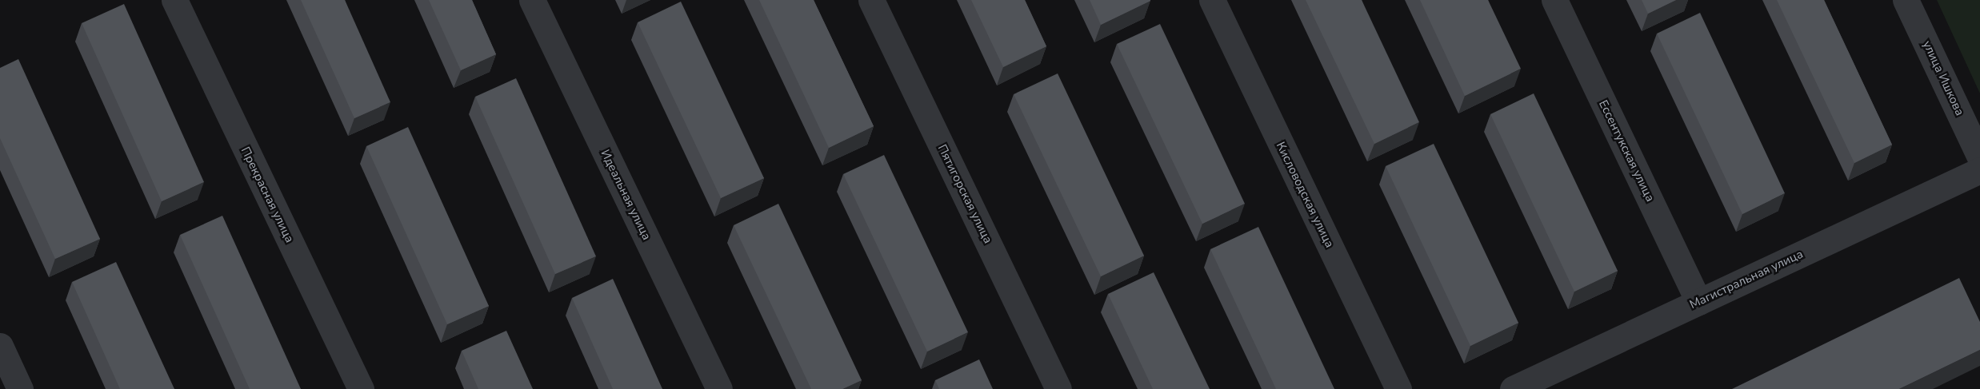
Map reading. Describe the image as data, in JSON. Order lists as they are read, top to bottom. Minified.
{"streets":{"street":["улица Ишкова","Ессентукская улица","Пятигорская улица","Прекрасная улица","Идеальная улица","Кисловодская улица","Магистральная улица"]},"crossings":[["Ессентукская улица","Магистральная улица"]]}
